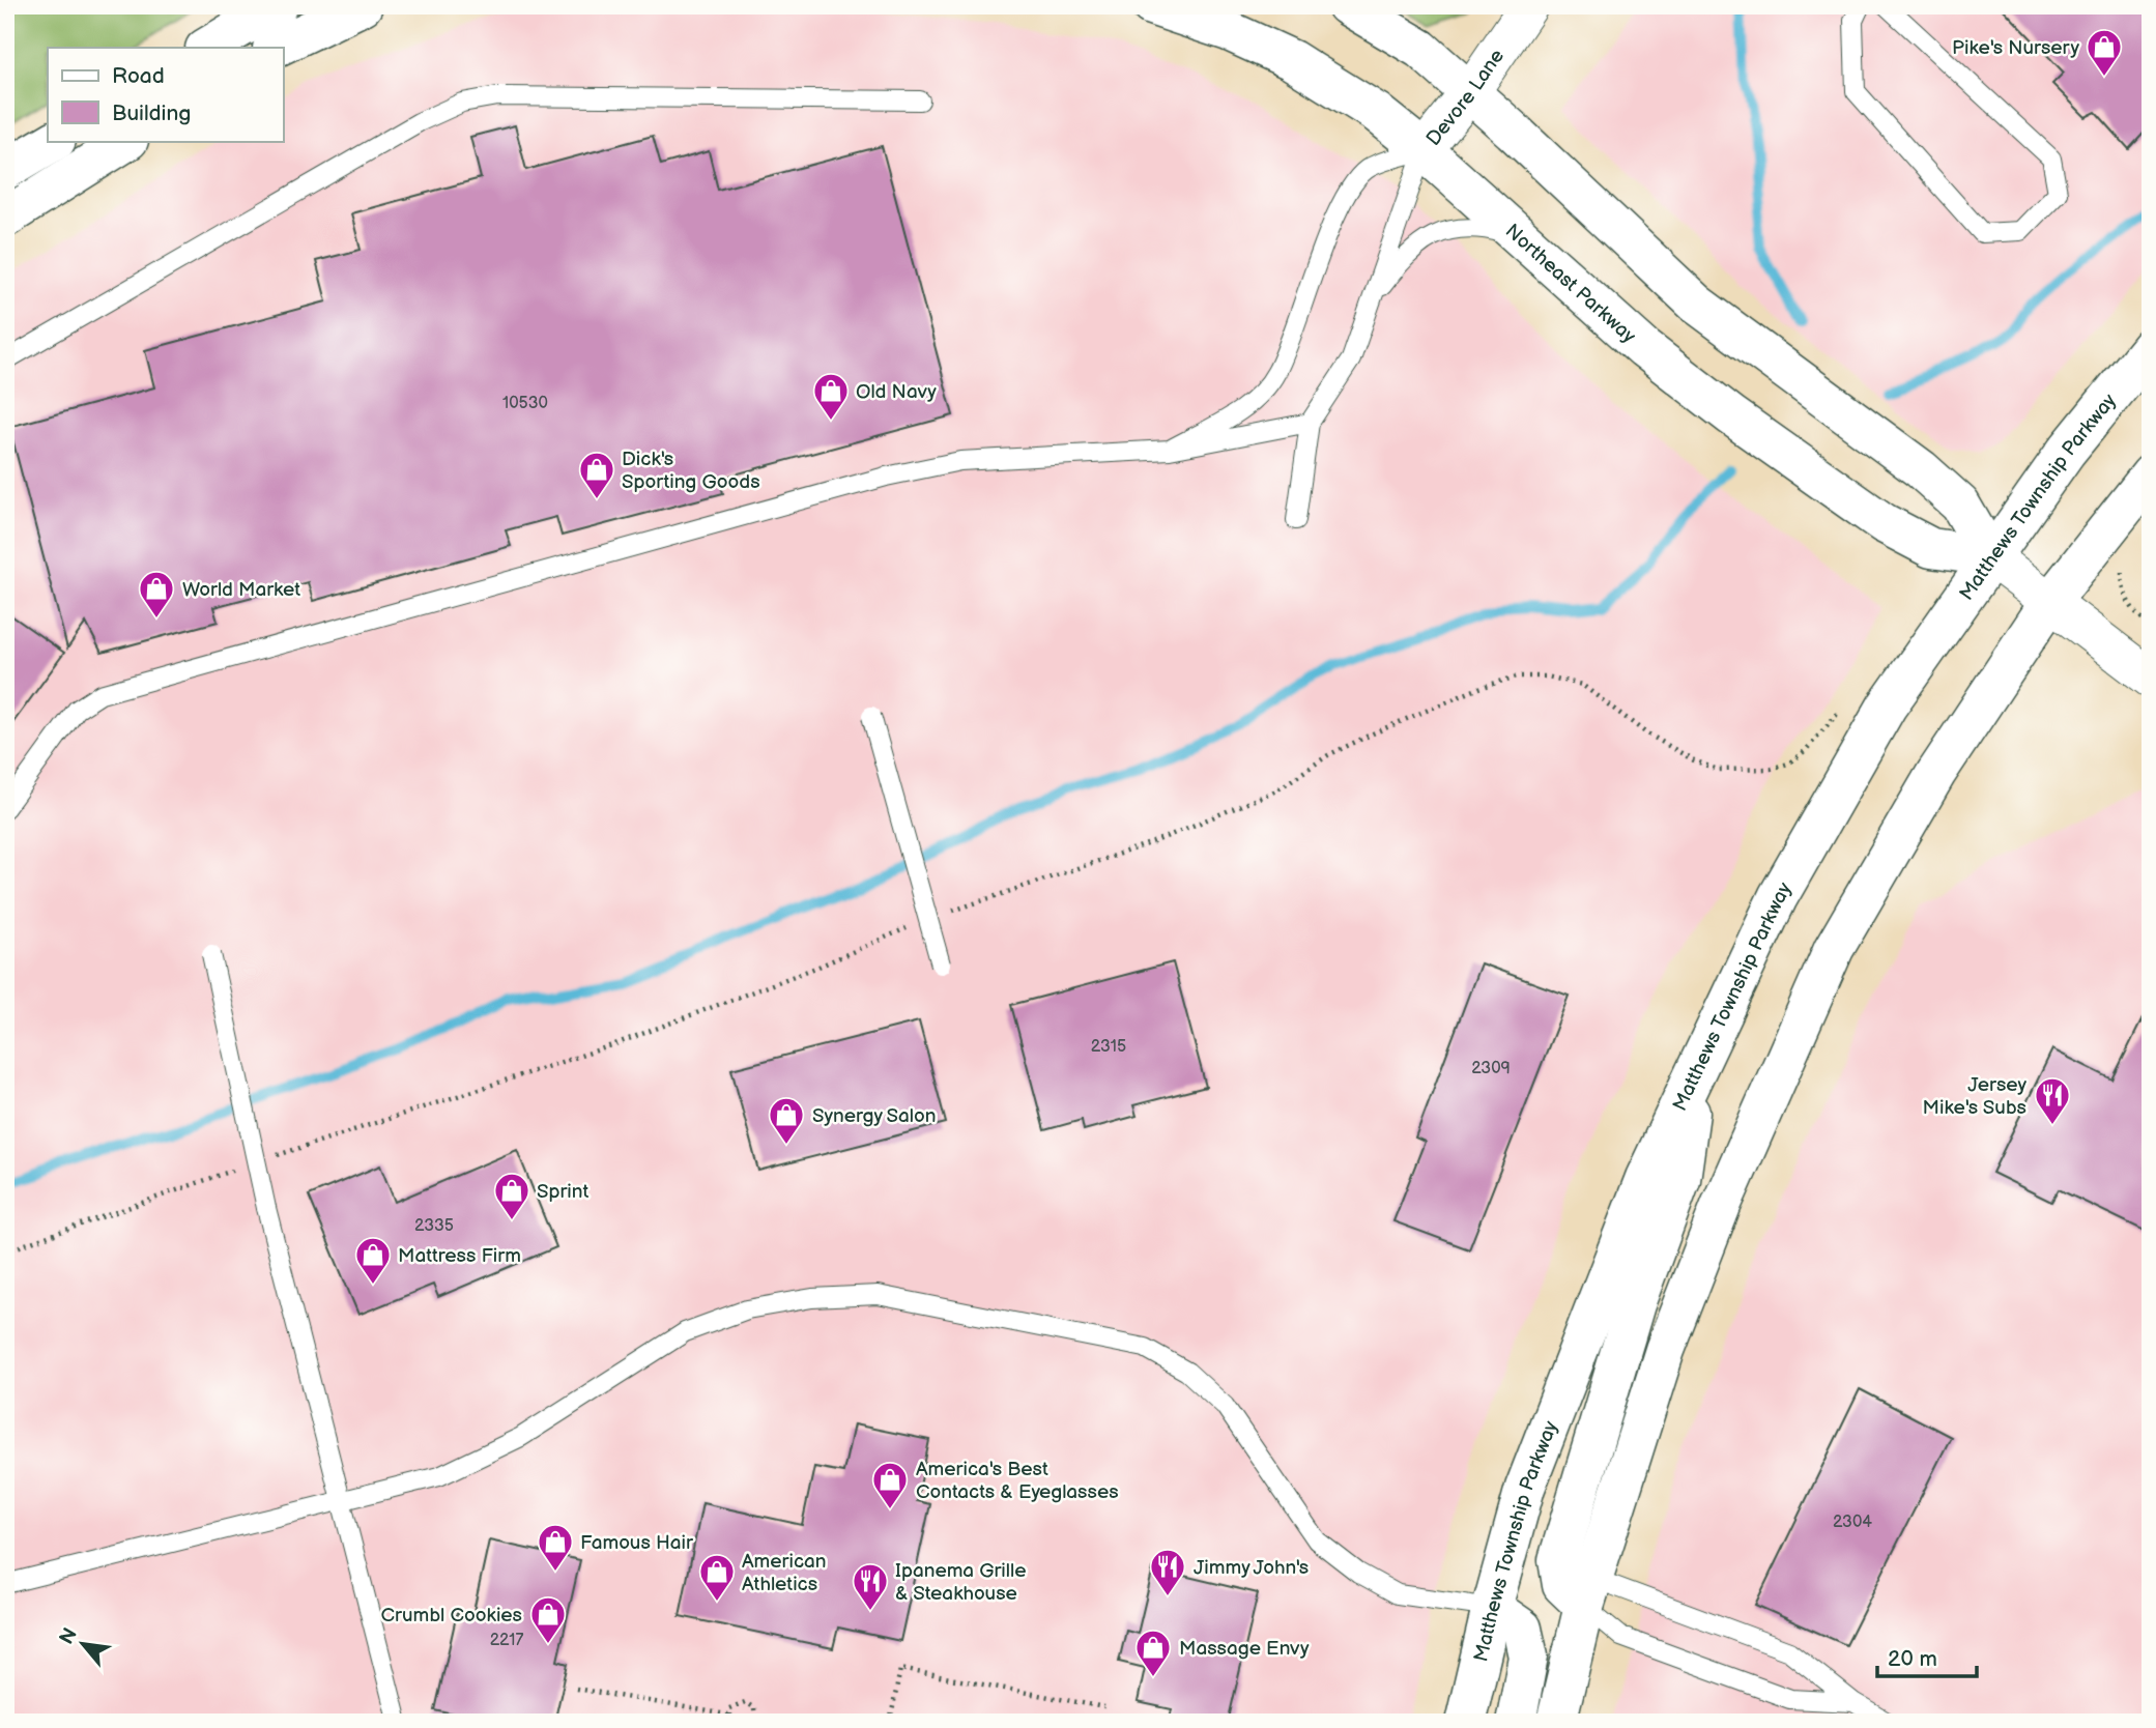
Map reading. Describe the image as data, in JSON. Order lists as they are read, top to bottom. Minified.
{"streets":{"main road":["Northeast Parkway","Matthews Township Parkway"],"street":["Devore Lane"]},"crossings":[["Devore Lane","Northeast Parkway"],["Northeast Parkway","Matthews Township Parkway"]],"places":{"shop":["Pike's Nursery","Old Navy","Dick's Sporting Goods","World Market","Synergy Salon","Sprint","Mattress Firm","America's Best Contacts & Eyeglasses","Famous Hair","American Athletics","Crumbl Cookies","Massage Envy"],"restaurant":["Jersey Mike's Subs","Jimmy John's","Ipanema Grille & Steakhouse"]},"house_numbers":["10530","2315","2309","2335","2304","2217"],"legend":["Road","Building"],"scale_bar":"20 m","north":"top left"}
